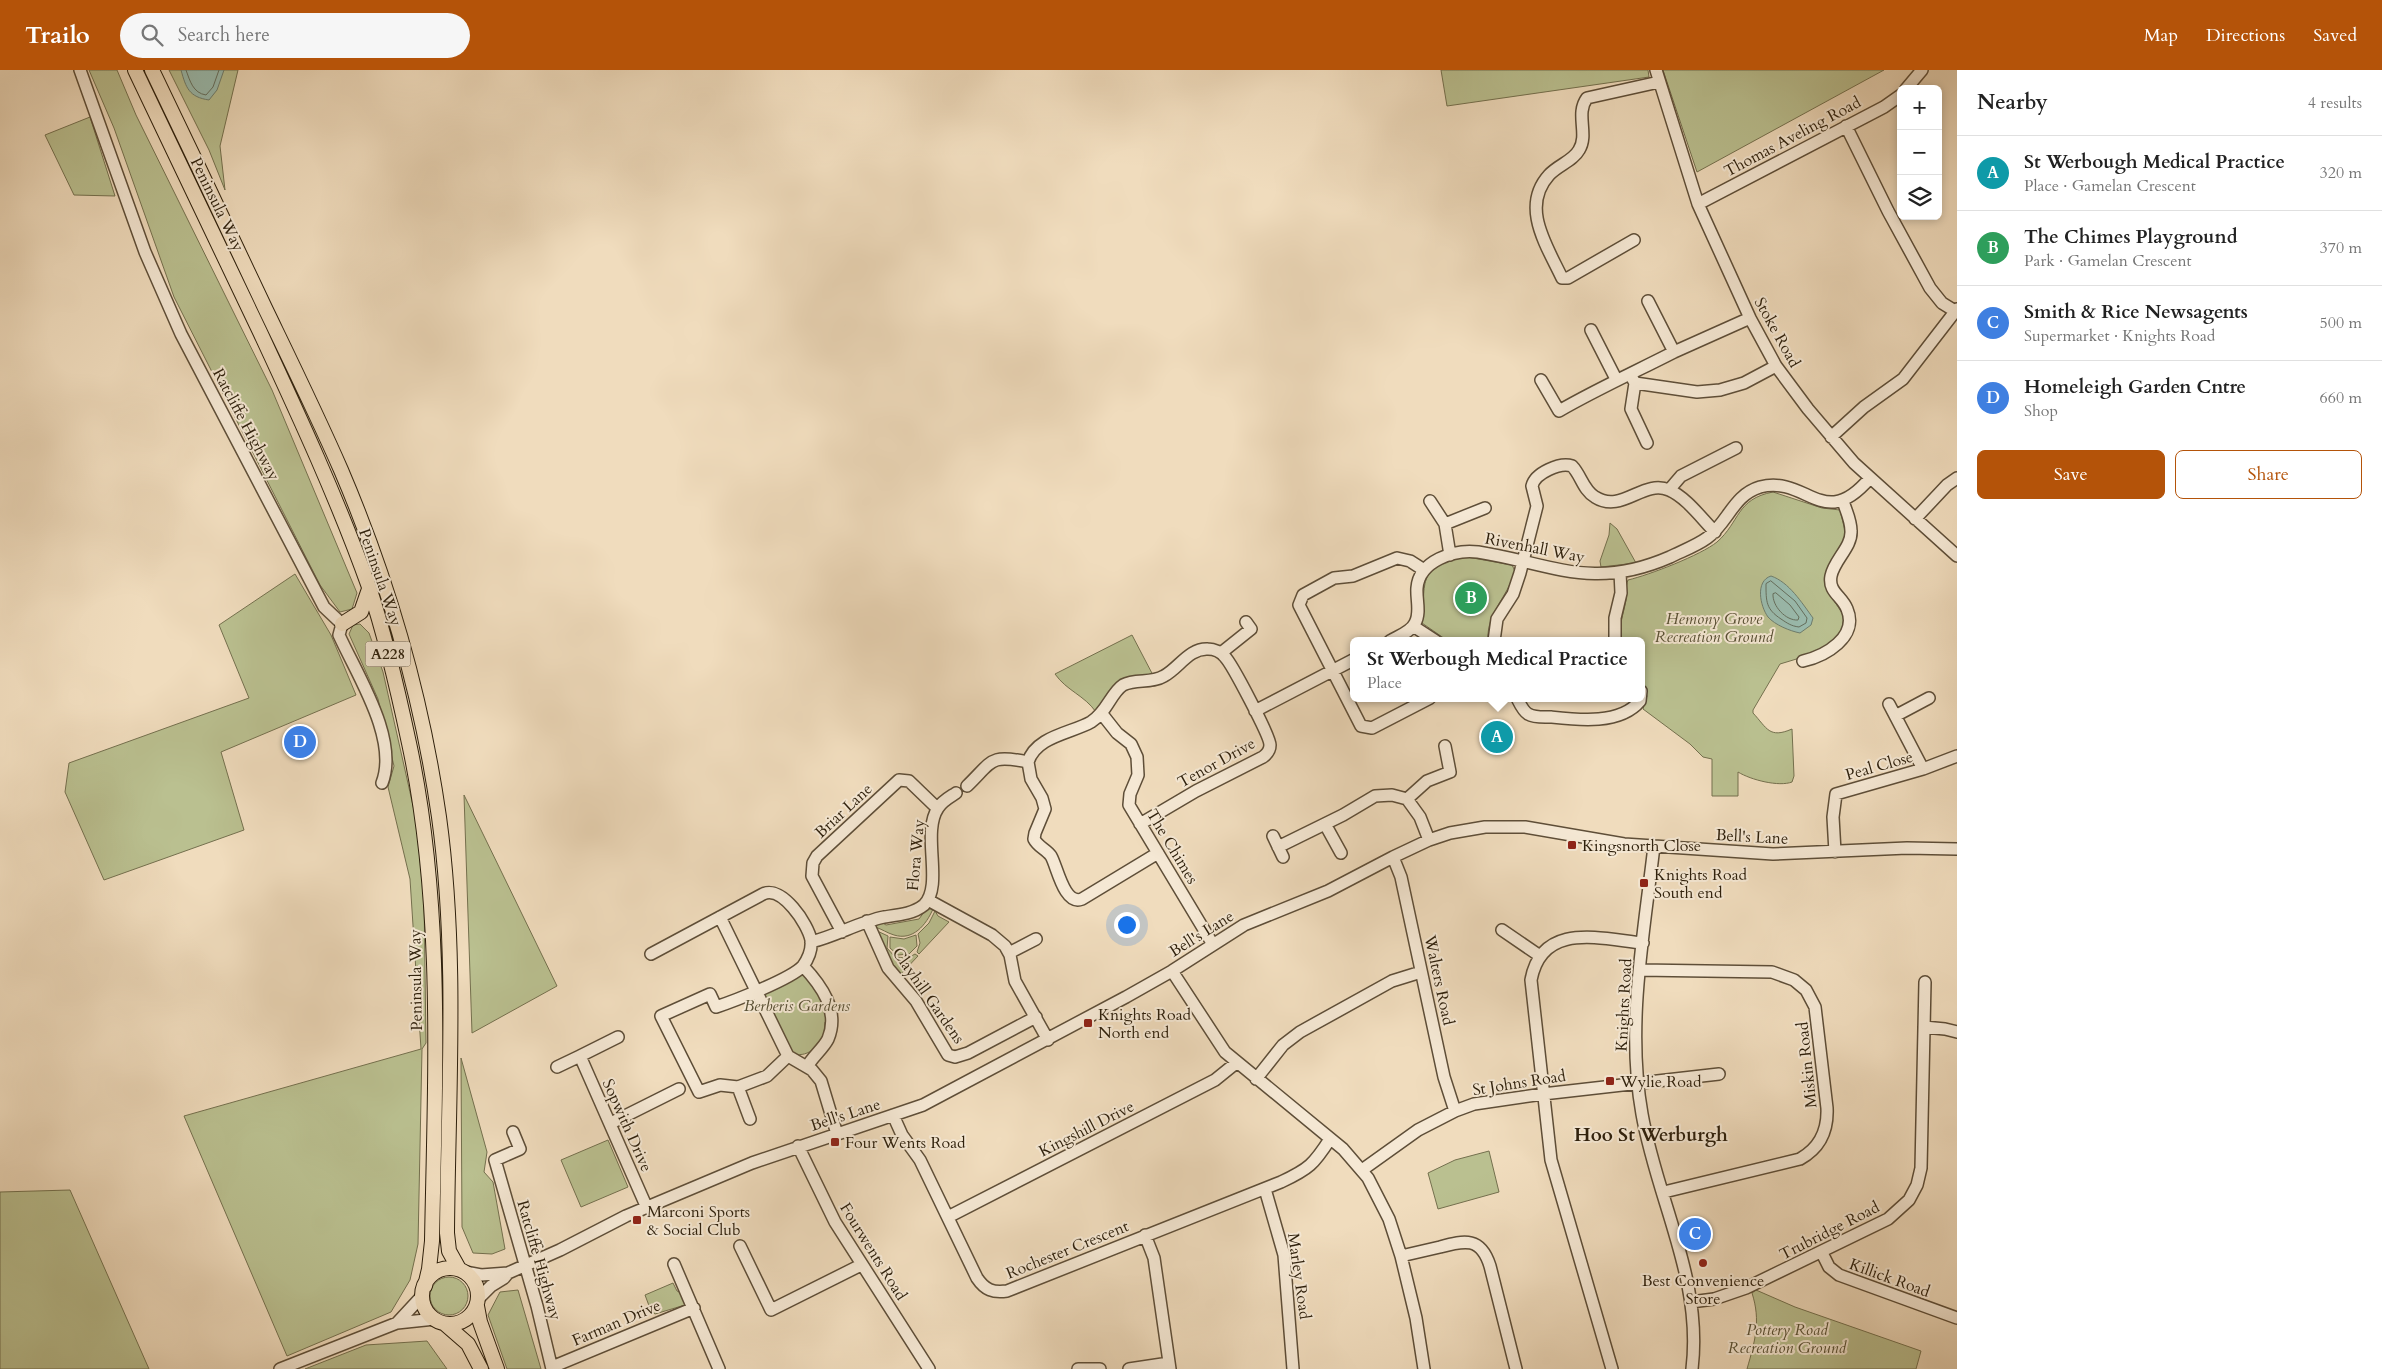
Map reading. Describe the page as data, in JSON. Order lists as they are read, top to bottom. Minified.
{"streets":{"main road":["Peninsula Way","A228"],"street":["Thomas Aveling Road","Stoke Road","Ratcliffe Highway","Rivenhall Way","Tenor Drive","Peal Close","Briar Lane","Bell's Lane","The Chimes","Flora Way","Walters Road","Clayhill Gardens","Knights Road","Miskin Road","St Johns Road","Sopwith Drive","Kingshill Drive","Trubridge Road","Rochester Crescent","Fourwents Road","Marley Road","Killick Road","Farman Drive"]},"crossings":[["Thomas Aveling Road","Stoke Road"],["Peninsula Way","Bell's Lane"],["Ratcliffe Highway","Bell's Lane"],["Ratcliffe Highway","Farman Drive"],["Tenor Drive","The Chimes"],["Peal Close","Bell's Lane"],["Briar Lane","Flora Way"],["Bell's Lane","The Chimes"],["Bell's Lane","Walters Road"],["Bell's Lane","Knights Road"],["Bell's Lane","Sopwith Drive"],["Bell's Lane","Rochester Crescent"],["Bell's Lane","Fourwents Road"],["Flora Way","Clayhill Gardens"],["Walters Road","St Johns Road"],["Knights Road","Miskin Road"],["Knights Road","St Johns Road"],["Knights Road","Trubridge Road"],["Kingshill Drive","Rochester Crescent"],["Trubridge Road","Killick Road"],["Rochester Crescent","Marley Road"]],"districts":["Hoo St Werburgh"],"parks":["Hemony Grove Recreation Ground","Berberis Gardens","Pottery Road Recreation Ground"],"places":{"transit":["Kingsnorth Close","Knights Road South end","Knights Road North end","Wylie Road","Four Wents Road","Marconi Sports & Social Club"],"other":["Best Convenience Store"]},"page":{"header":"Trailo","search":"Search here","nav":["Map","Directions","Saved"],"heading":["Nearby","4 results"],"map_buttons":["+","−"],"list":[{"mark":"A","name":"St Werbough Medical Practice","note":"Place · Gamelan Crescent","value":"320 m"},{"mark":"B","name":"The Chimes Playground","note":"Park · Gamelan Crescent","value":"370 m"},{"mark":"C","name":"Smith & Rice Newsagents","note":"Supermarket · Knights Road","value":"500 m"},{"mark":"D","name":"Homeleigh Garden Cntre","note":"Shop","value":"660 m"}],"buttons":["Save","Share"],"pins":["B","A","D","C"],"popup":["St Werbough Medical Practice","Place"]}}
